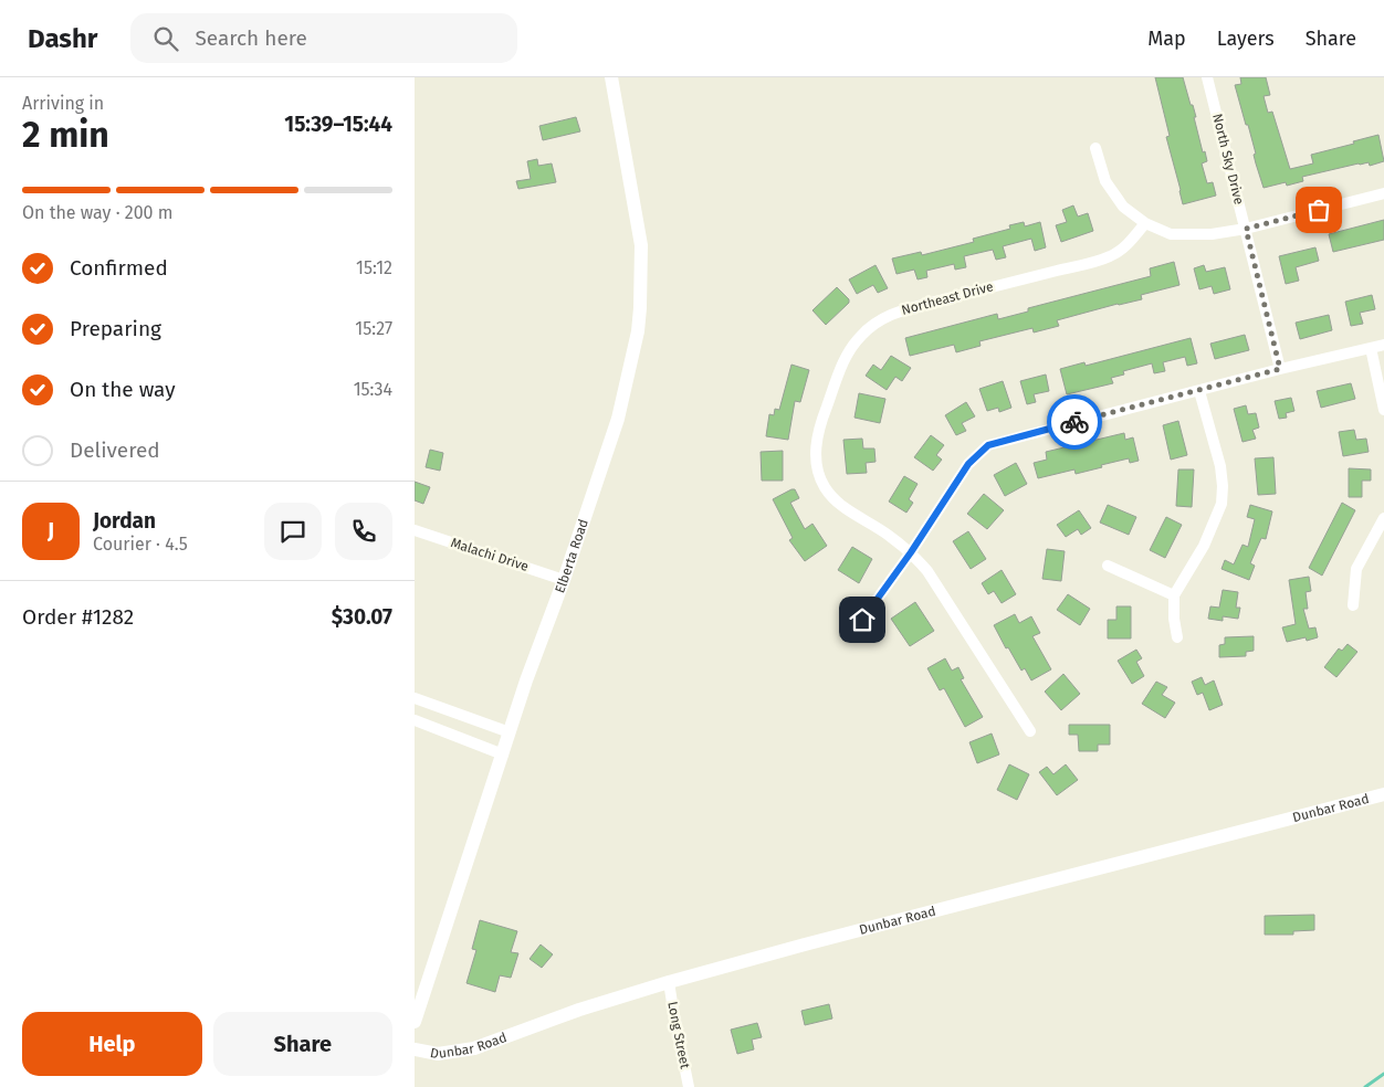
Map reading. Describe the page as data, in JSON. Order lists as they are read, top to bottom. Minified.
{"streets":{"street":["North Sky Drive","Northeast Drive","Malachi Drive","Elberta Road","Dunbar Road","Long Street"]},"crossings":[["Malachi Drive","Elberta Road"],["Dunbar Road","Long Street"]],"page":{"header":"Dashr","search":"Search here","nav":["Map","Layers","Share"],"heading":["2 min","Arriving in","15:39–15:44"],"panel":["Jordan","Courier · 4.5","Order #1282","$30.07"],"bar":"On the way · 200 m","list":[["Confirmed","15:12"],["Preparing","15:27"],["On the way","15:34"],"Delivered"],"round":"J","buttons":["Help","Share"]}}
